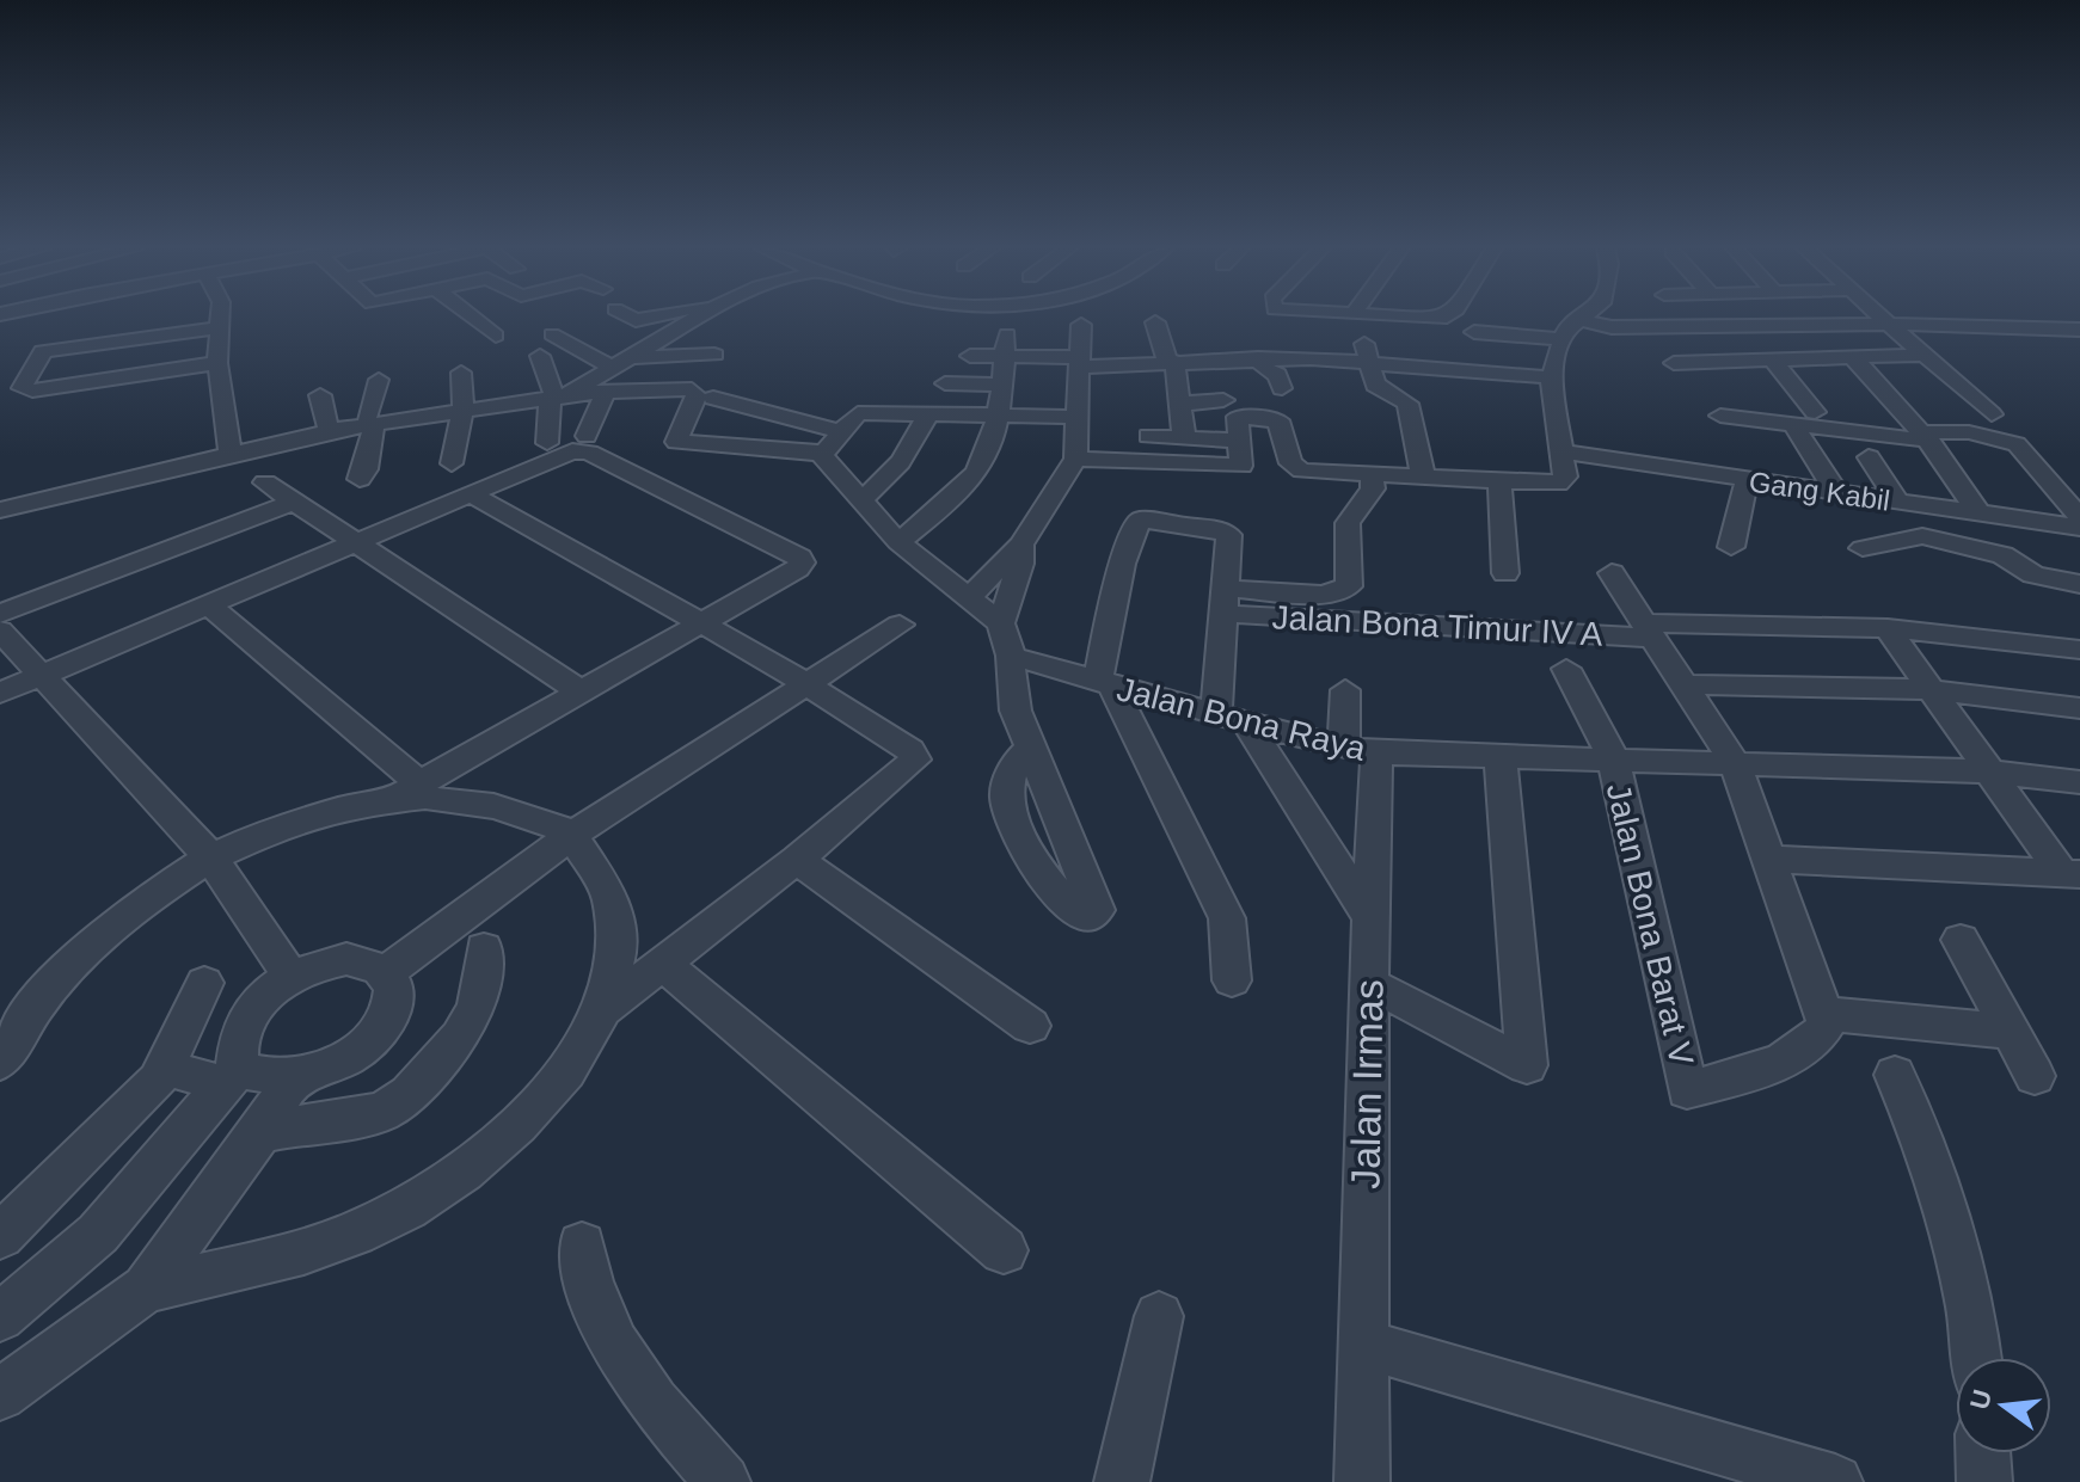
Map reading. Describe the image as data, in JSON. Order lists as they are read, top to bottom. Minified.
{"streets":{"street":["Gang Kabil","Jalan Bona Timur IV A","Jalan Bona Raya","Jalan Bona Barat V","Jalan Irmas"]},"crossings":[["Jalan Bona Raya","Jalan Bona Barat V"],["Jalan Bona Raya","Jalan Irmas"]],"north":"left"}
